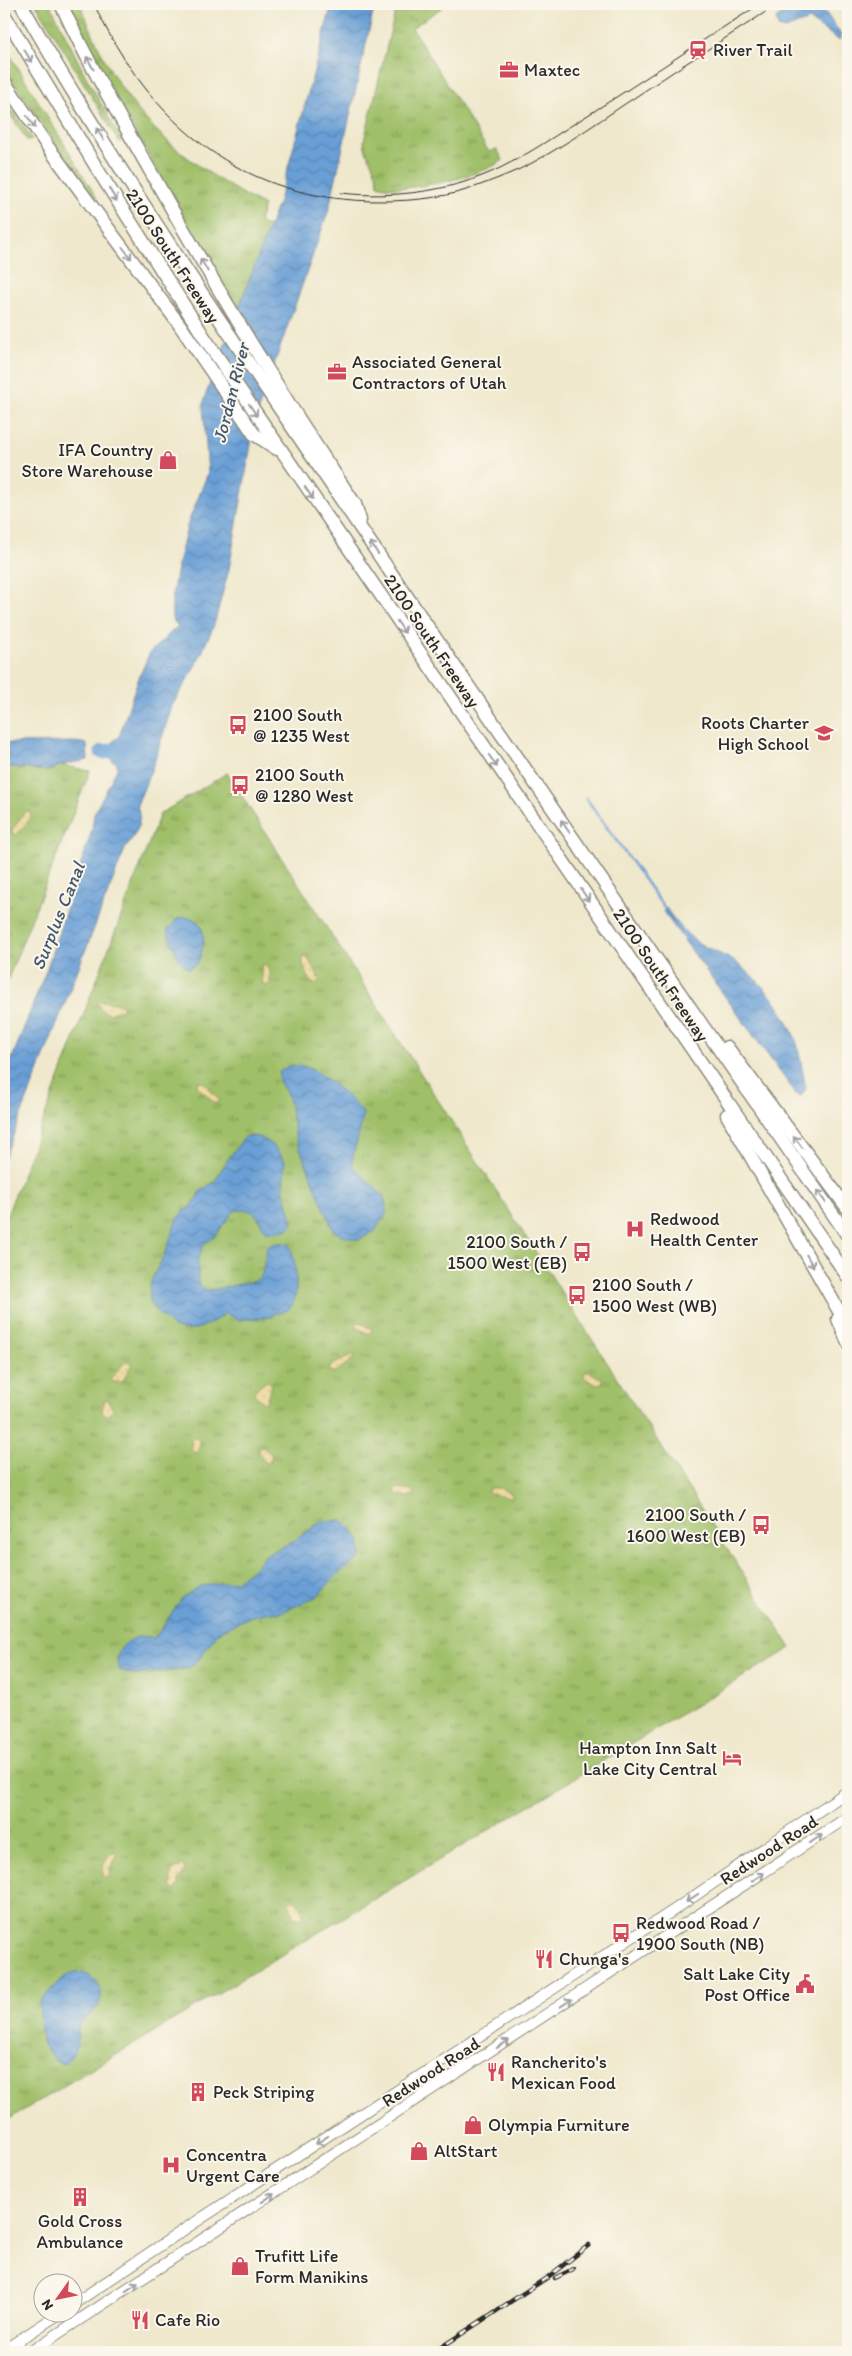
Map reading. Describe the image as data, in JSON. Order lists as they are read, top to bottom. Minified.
{"streets":{"highway":["2100 South Freeway"],"main road":["Redwood Road"]},"water":["Jordan River","Surplus Canal"],"places":{"station":["River Trail"],"office":["Maxtec","Associated General Contractors of Utah"],"shop":["IFA Country Store Warehouse","Olympia Furniture","AltStart","Trufitt Life Form Manikins"],"bus stop":["2100 South @ 1235 West","2100 South @ 1280 West","2100 South / 1500 West (EB)","2100 South / 1500 West (WB)","2100 South / 1600 West (EB)","Redwood Road / 1900 South (NB)"],"school or university":["Roots Charter High School"],"hospital":["Redwood Health Center","Concentra Urgent Care"],"hotel":["Hampton Inn Salt Lake City Central"],"restaurant":["Chunga's","Rancherito's Mexican Food","Cafe Rio"],"public building":["Salt Lake City Post Office"],"building":["Peck Striping","Gold Cross Ambulance"]},"north":"bottom left"}
